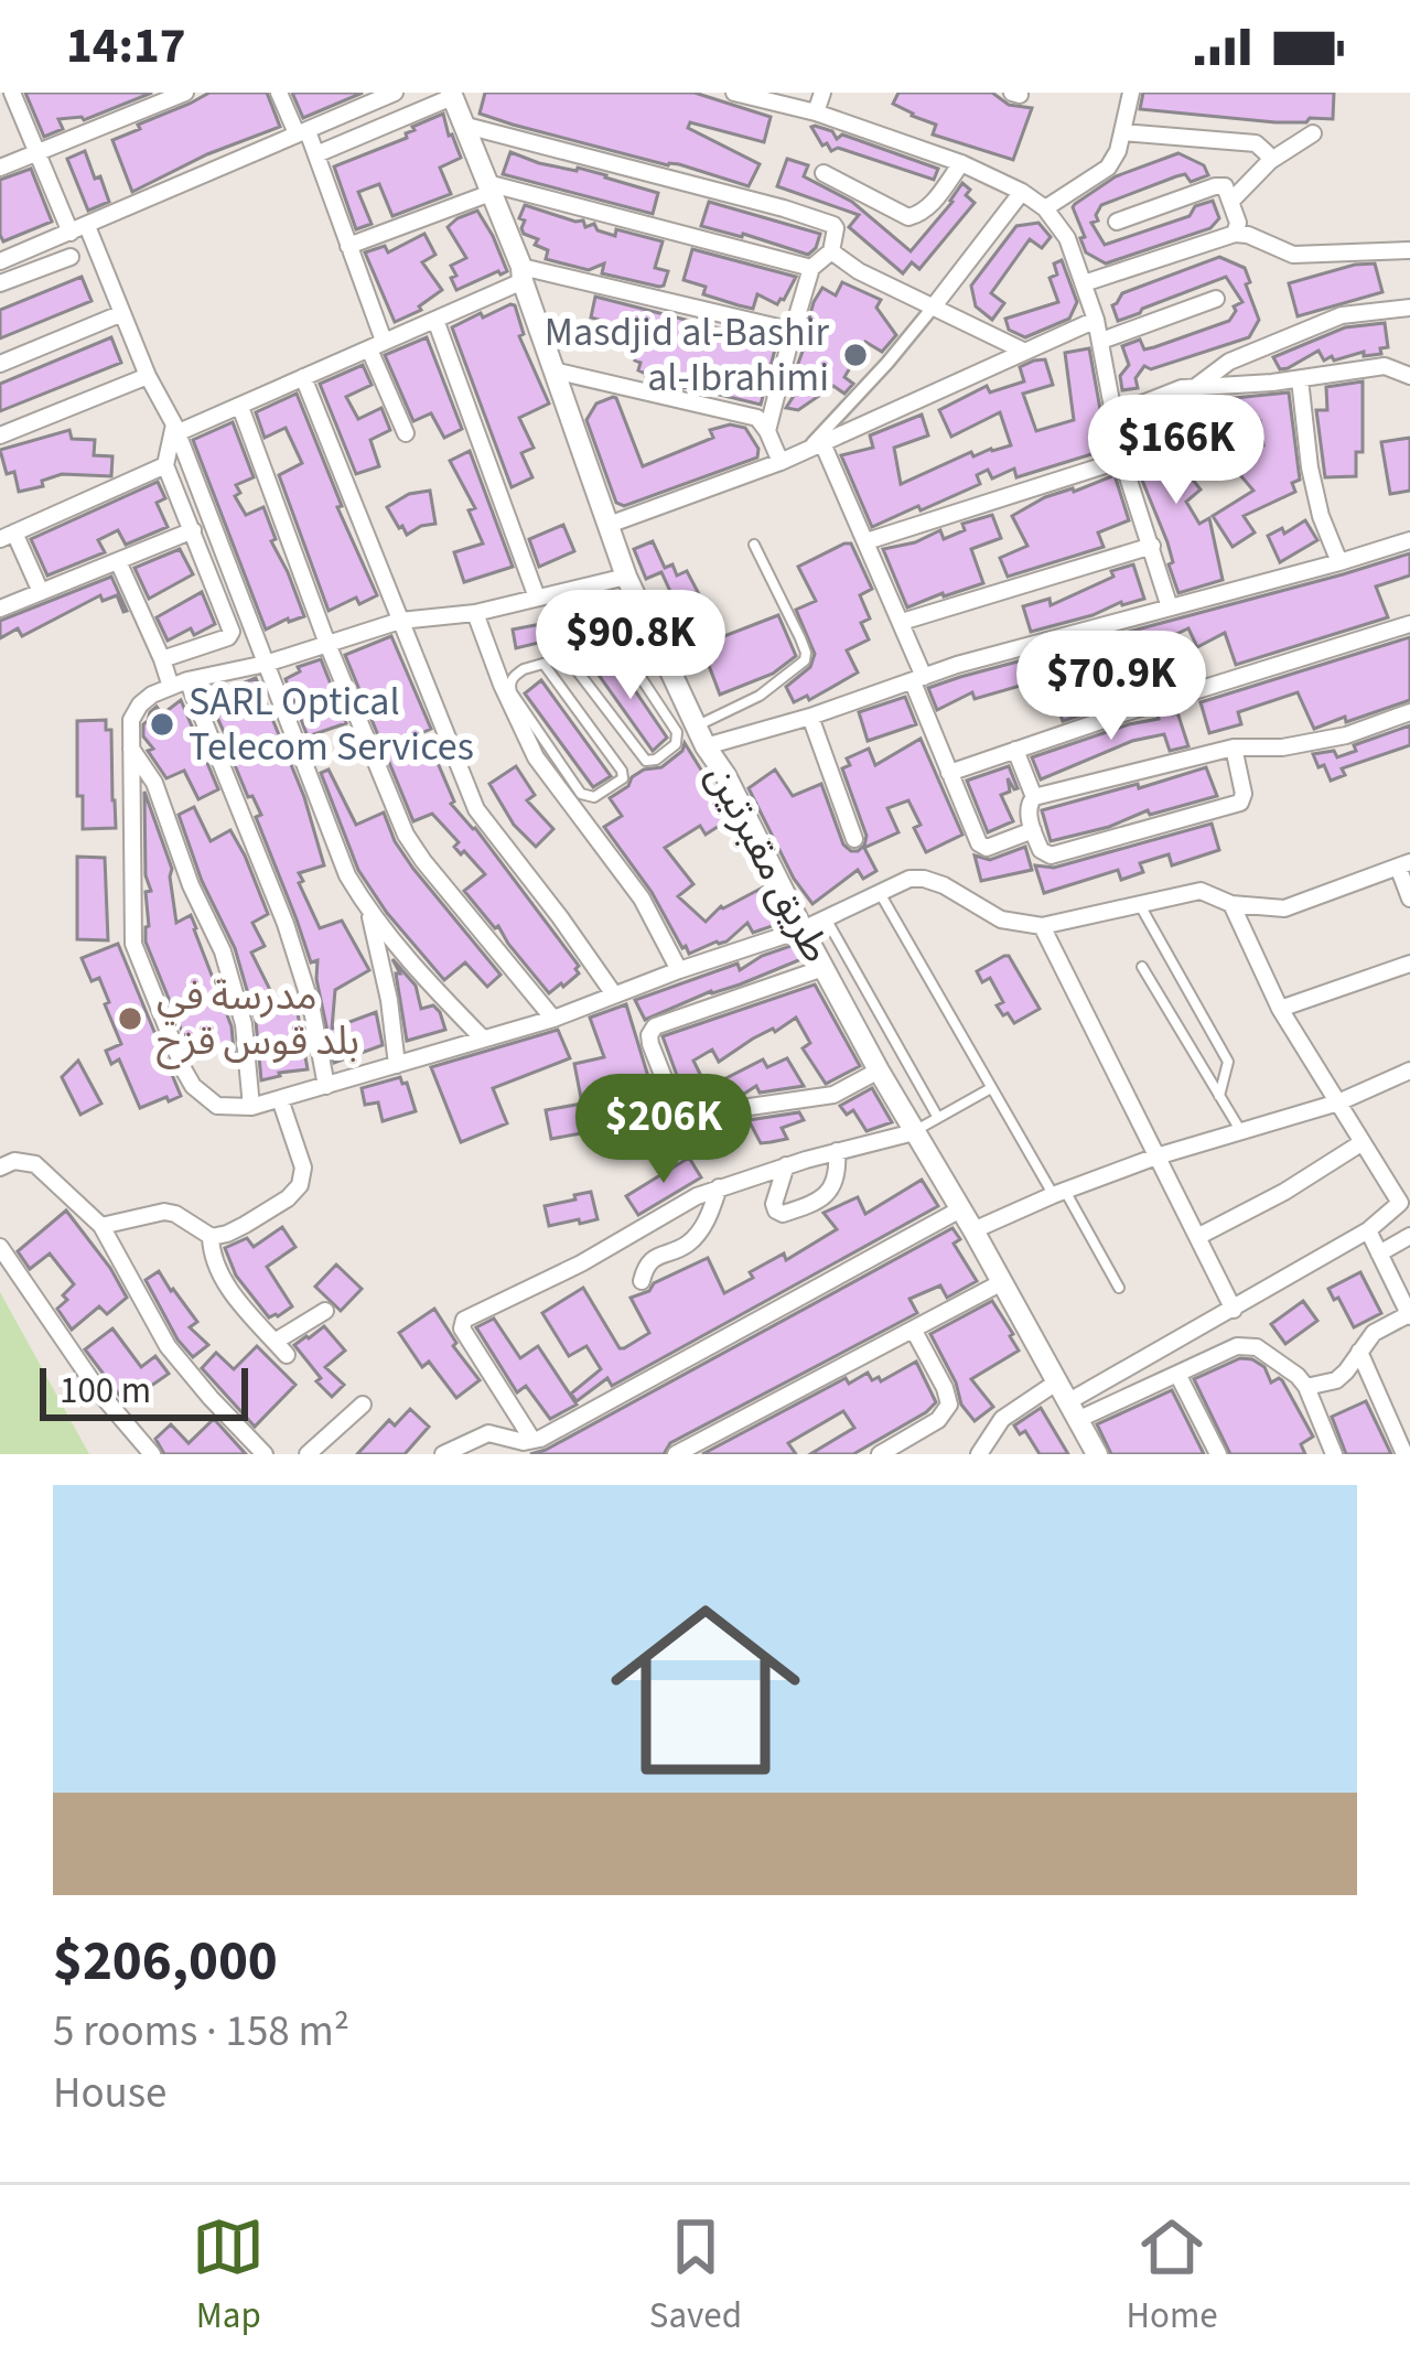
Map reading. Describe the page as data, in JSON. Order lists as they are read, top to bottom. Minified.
{"streets":{"street":["طريق مقبرتين"]},"places":["Masdjid al-Bashir al-Ibrahimi","SARL Optical Telecom Services","مدرسة في بلد قوس قزح"],"scale_bar":"100 m","page":{"status":"14:17","price":["$166K","$90.8K","$70.9K","$206K"],"scale":"100 m","list":[{"name":"$206,000","note":"5 rooms · 158 m² · House"}],"tabs":["Map","Saved","Home"]}}
